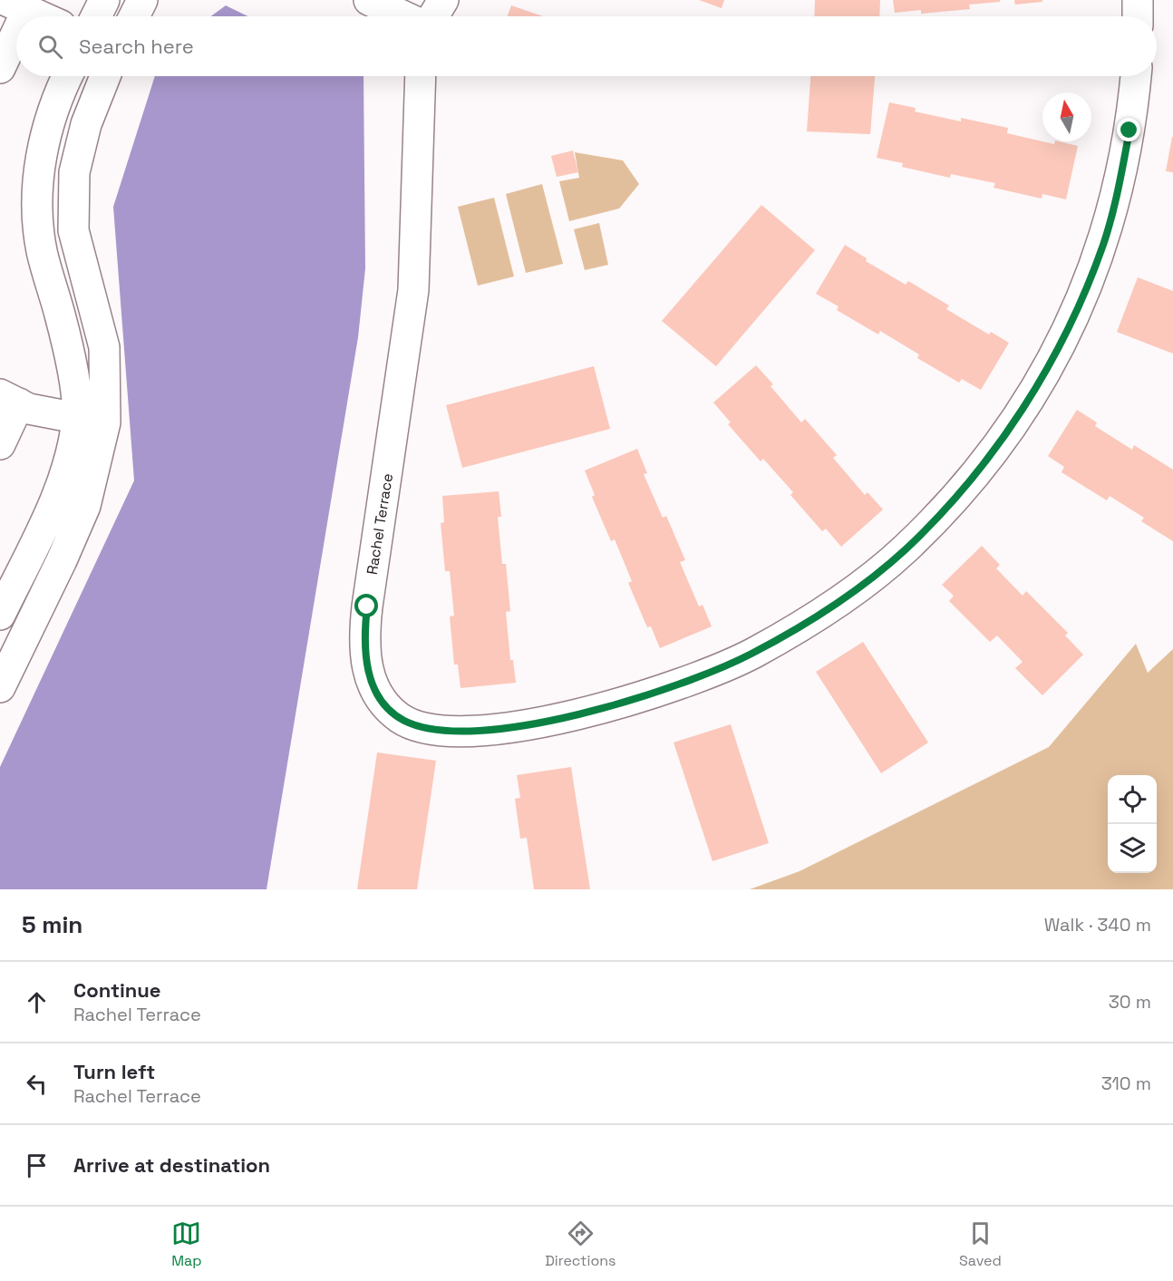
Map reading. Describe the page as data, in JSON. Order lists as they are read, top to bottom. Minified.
{"streets":{"street":["Rachel Terrace"]},"north":"top","page":{"search":"Search here","heading":["5 min","Walk · 340 m"],"list":[["Continue","Rachel Terrace","30 m"],["Turn left","Rachel Terrace","310 m"],"Arrive at destination"],"nav":["Map","Directions","Saved"]}}
